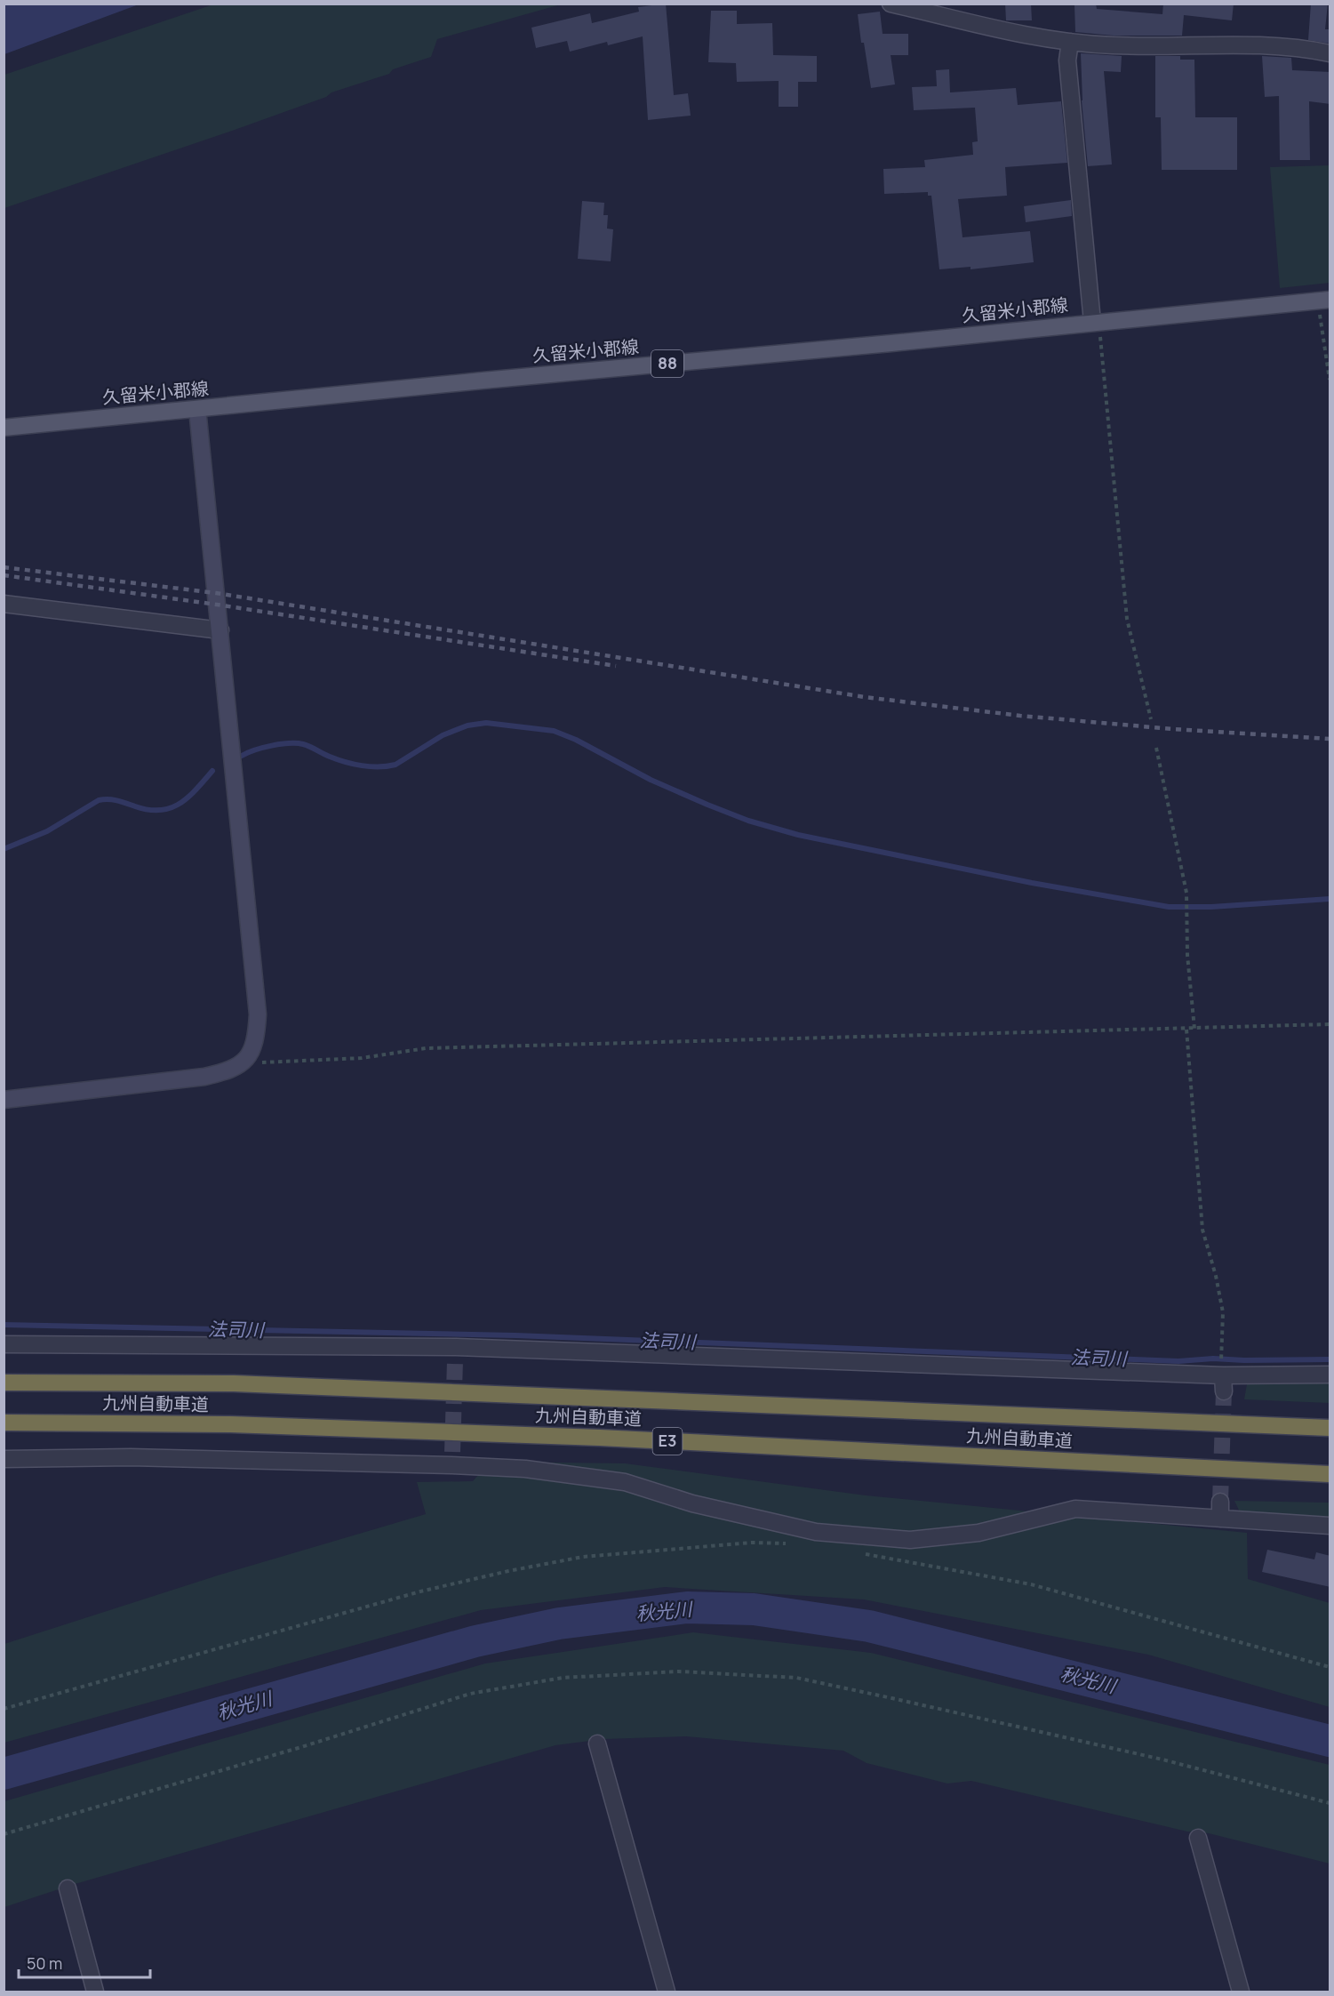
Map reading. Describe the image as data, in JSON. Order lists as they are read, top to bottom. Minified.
{"streets":{"highway":["九州自動車道","E3"],"main road":["久留米小郡線","88"]},"water":["法司川","秋光川"],"scale_bar":"50 m"}
